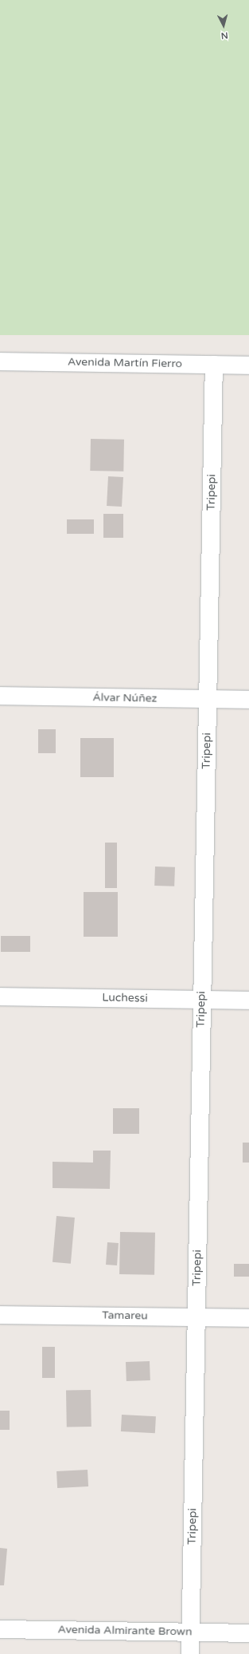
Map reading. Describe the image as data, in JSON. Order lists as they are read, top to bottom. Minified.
{"streets":{"street":["Avenida Martín Fierro","Tripepi","Álvar Núñez","Luchessi","Tamareu","Avenida Almirante Brown"]},"crossings":[["Avenida Martín Fierro","Tripepi"],["Tripepi","Álvar Núñez"],["Tripepi","Luchessi"],["Tripepi","Tamareu"],["Tripepi","Avenida Almirante Brown"]],"north":"bottom"}
